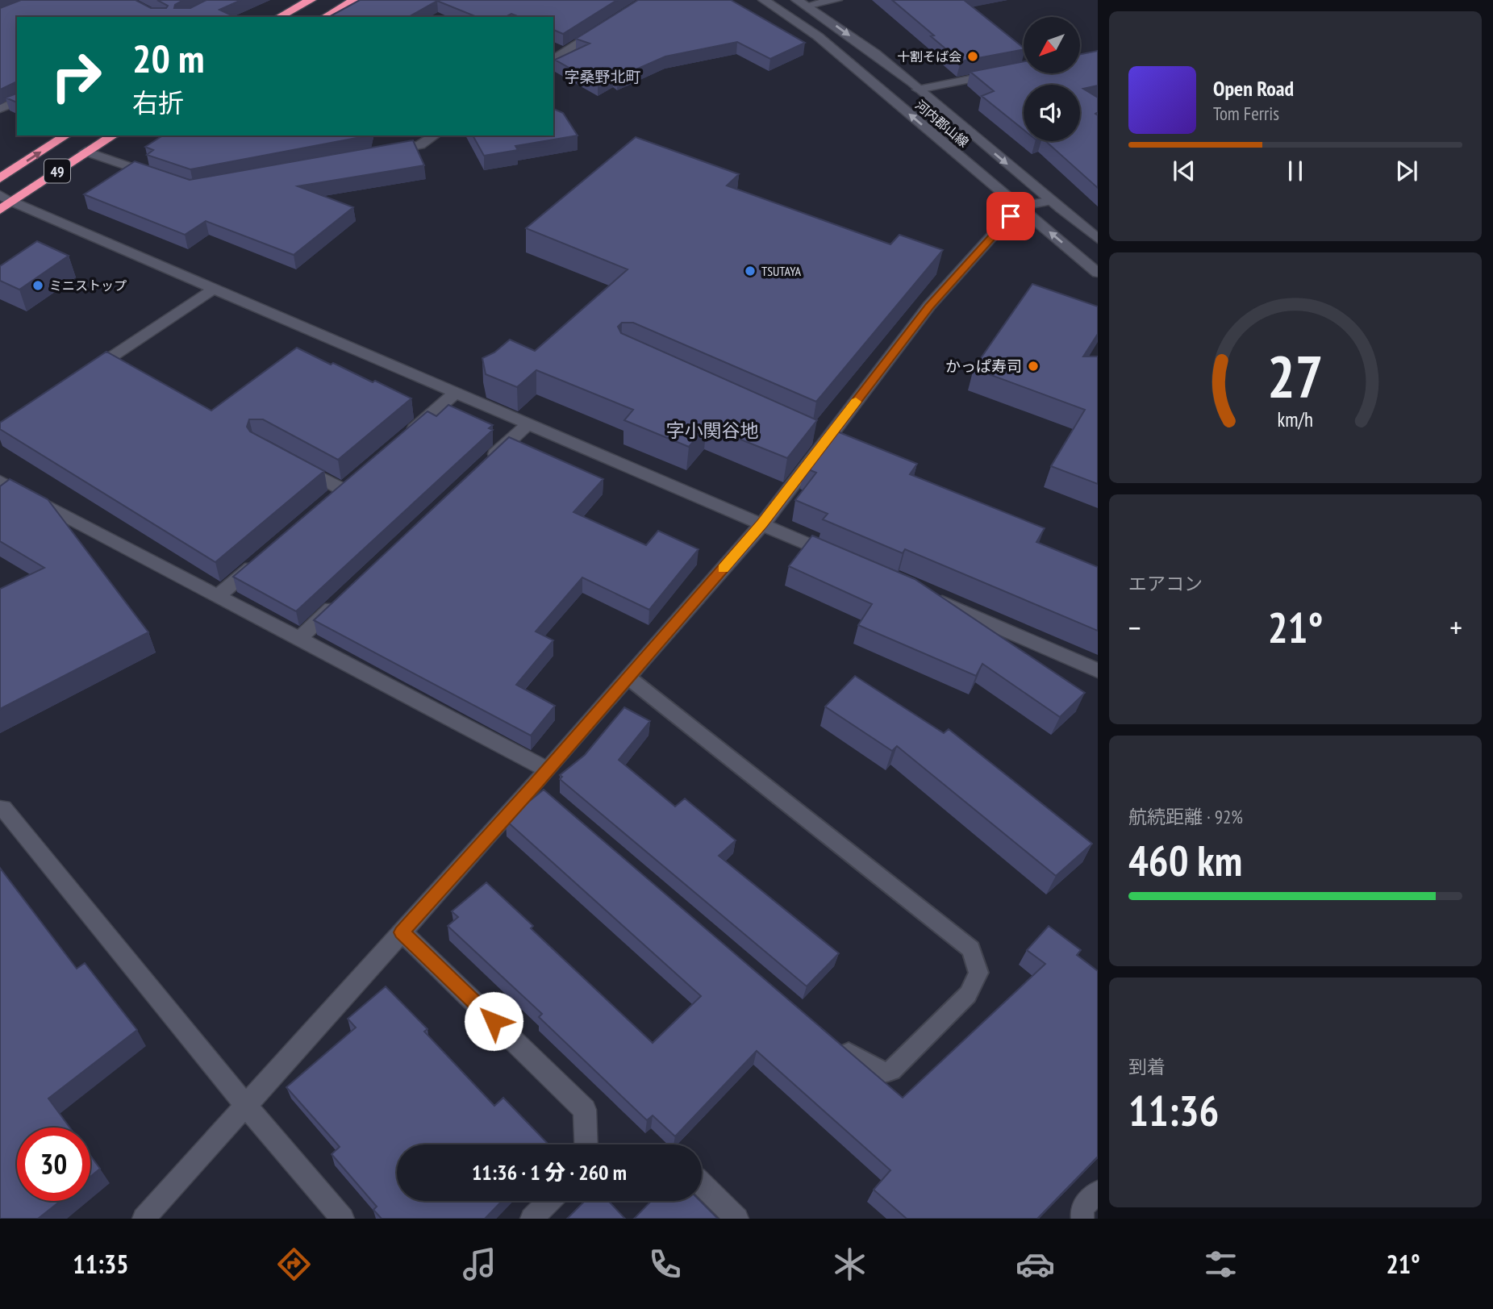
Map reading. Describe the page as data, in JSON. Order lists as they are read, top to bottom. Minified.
{"streets":{"highway":["49"],"street":["河内郡山線"]},"districts":["字桑野北町","字小関谷地"],"places":["十割そば会","TSUTAYA","ミニストップ","かっぱ寿司"],"north":"bottom left","page":{"turn":["20 m","右折"],"song":["Open Road","Tom Ferris"],"tile":["エアコン",["航続距離 · 92%","460 km"],["到着","11:36"]],"heat":["−","21°","+"],"limit":"30","trip":"11:36 · 1 分 · 260 m","tabs":["11:35","21°"],"gauge":["27","km/h"]}}
